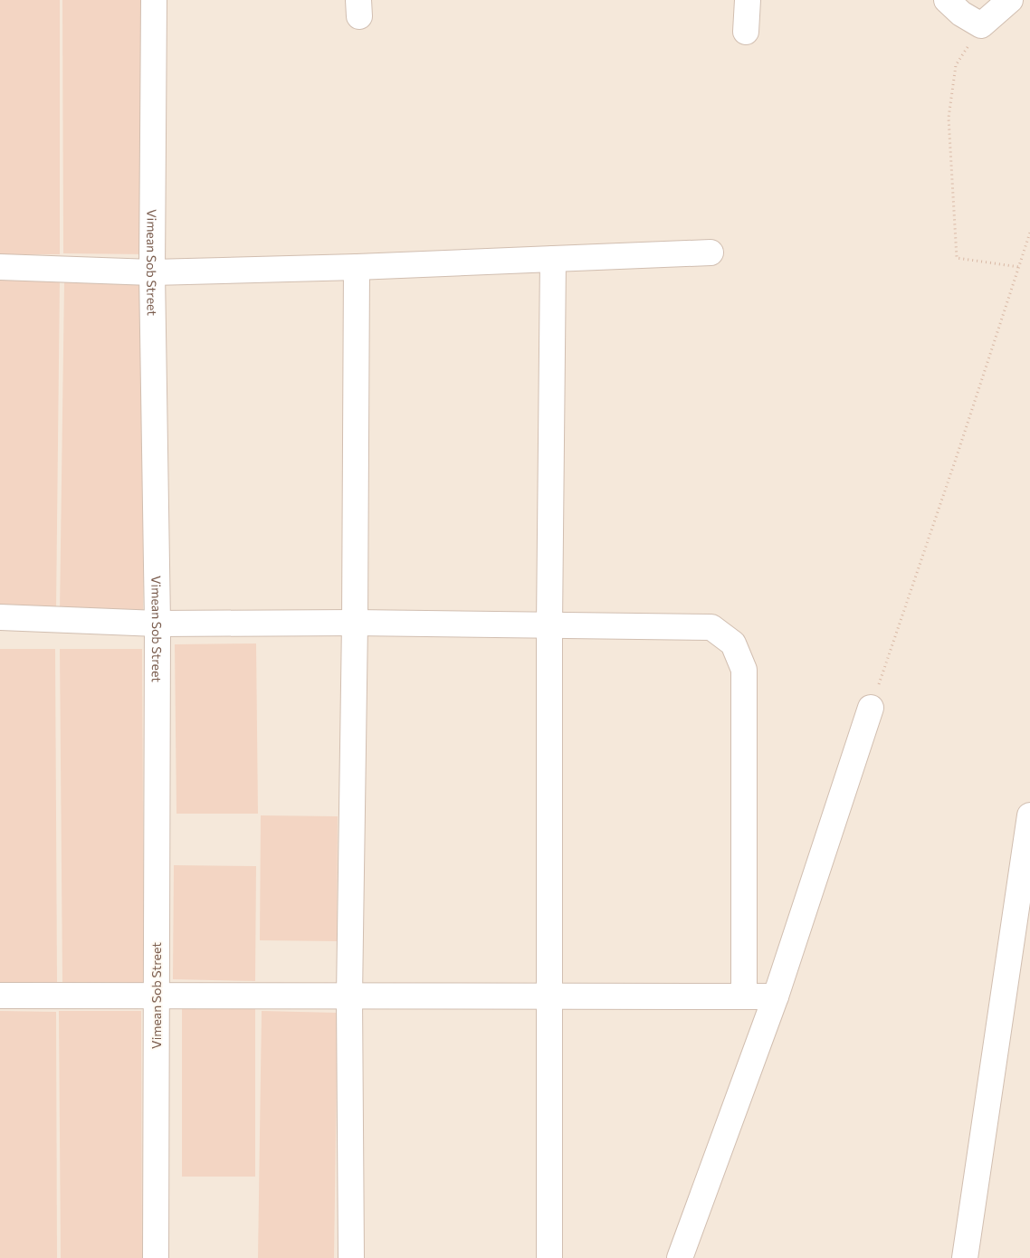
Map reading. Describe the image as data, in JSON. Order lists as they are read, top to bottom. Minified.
{"streets":{"street":["Vimean Sob Street"]}}
